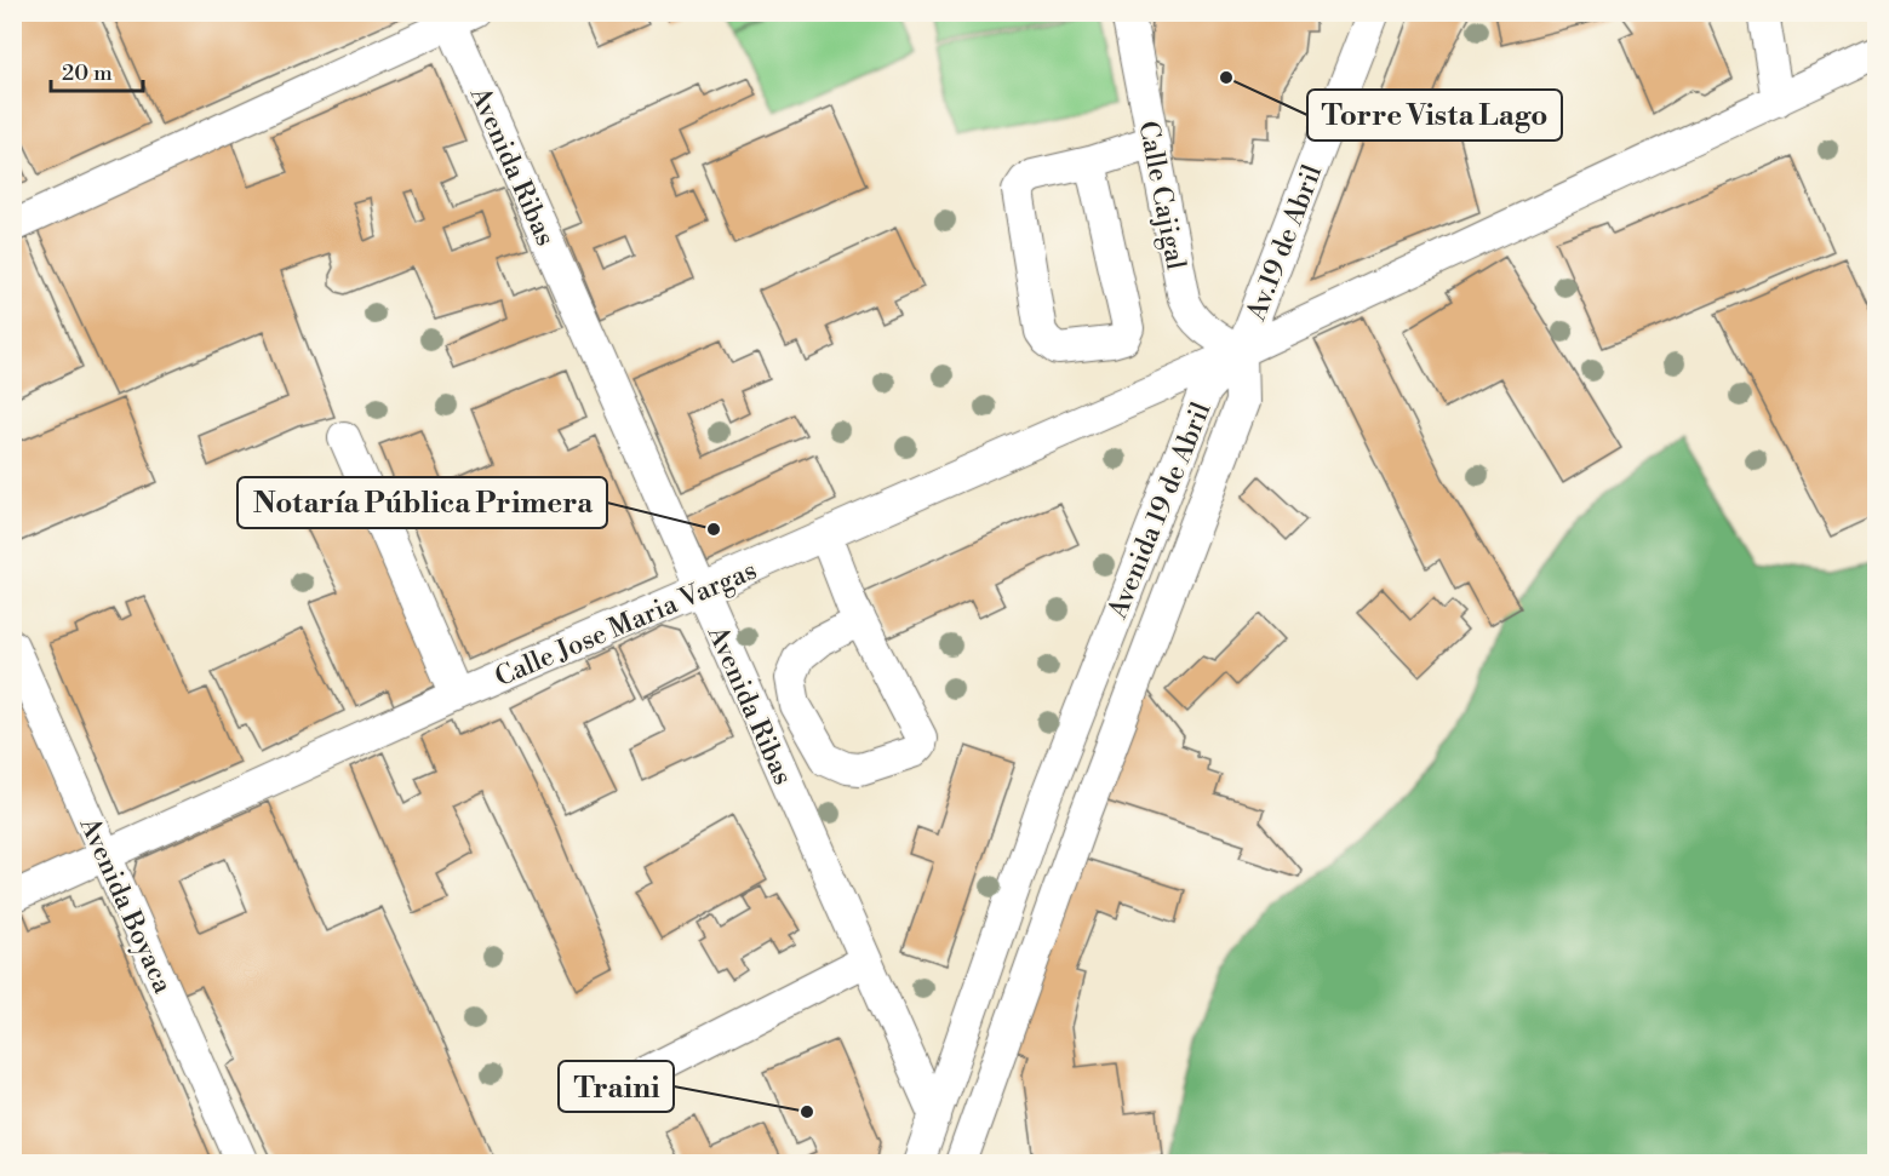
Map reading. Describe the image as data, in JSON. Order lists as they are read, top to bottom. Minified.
{"streets":{"street":["Avenida Ribas","Calle Cajigal","Av.19 de Abril","Avenida 19 de Abril","Calle Jose Maria Vargas","Avenida Boyaca"]},"crossings":[["Avenida Ribas","Avenida 19 de Abril"],["Avenida Ribas","Calle Jose Maria Vargas"],["Calle Cajigal","Av.19 de Abril"],["Calle Cajigal","Avenida 19 de Abril"],["Calle Cajigal","Calle Jose Maria Vargas"],["Av.19 de Abril","Avenida 19 de Abril"],["Av.19 de Abril","Calle Jose Maria Vargas"],["Avenida 19 de Abril","Calle Jose Maria Vargas"],["Calle Jose Maria Vargas","Avenida Boyaca"]],"places":["Torre Vista Lago","Notaría Pública Primera","Traini"],"scale_bar":"20 m"}
